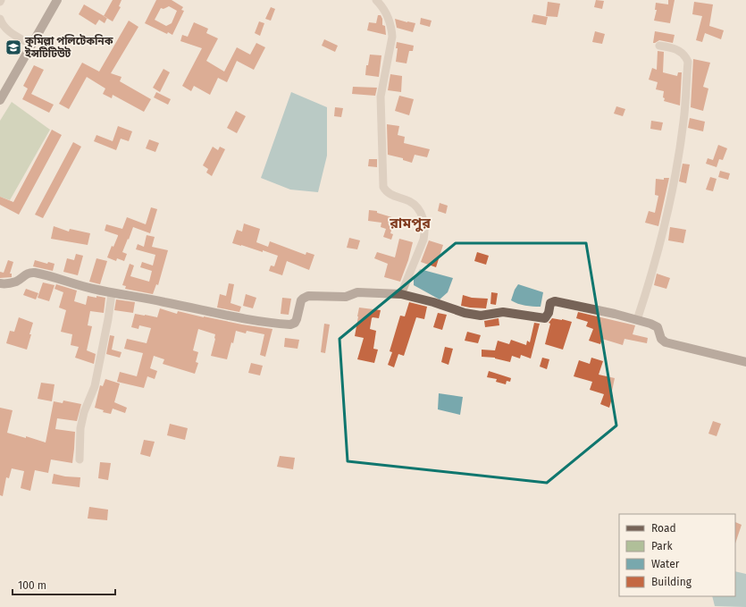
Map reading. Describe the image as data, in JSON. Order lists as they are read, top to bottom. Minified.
{"districts":["রামপুর"],"places":{"school or university":["কুমিল্লা পলিটেকনিক ইন্সটিটিউট"]},"legend":["Road","Park","Water","Building"],"scale_bar":"100 m"}
